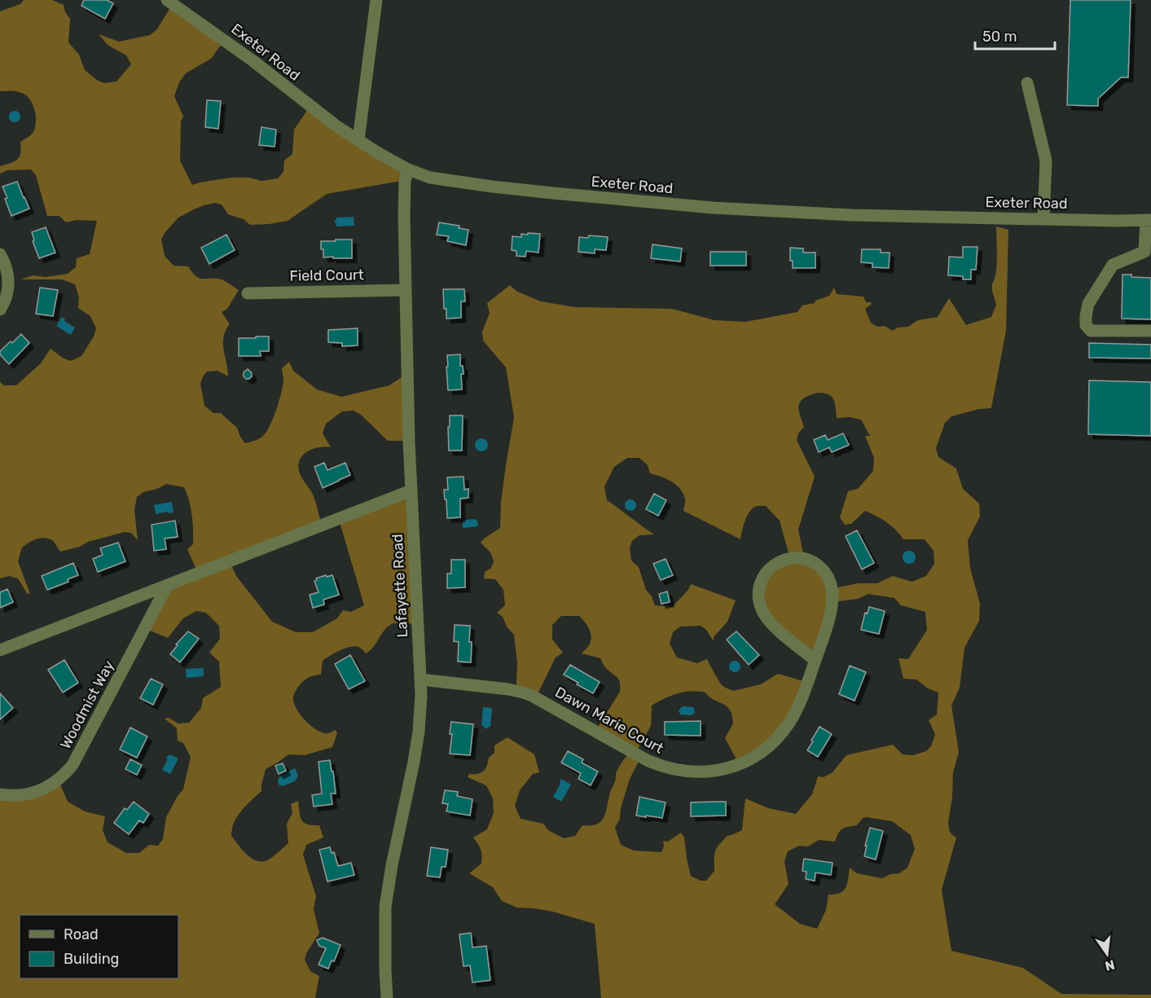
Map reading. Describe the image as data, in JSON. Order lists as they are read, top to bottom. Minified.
{"streets":{"street":["Exeter Road","Field Court","Lafayette Road","Woodmist Way","Dawn Marie Court"]},"crossings":[["Exeter Road","Lafayette Road"],["Field Court","Lafayette Road"],["Lafayette Road","Dawn Marie Court"]],"legend":["Road","Building"],"scale_bar":"50 m","north":"bottom"}
